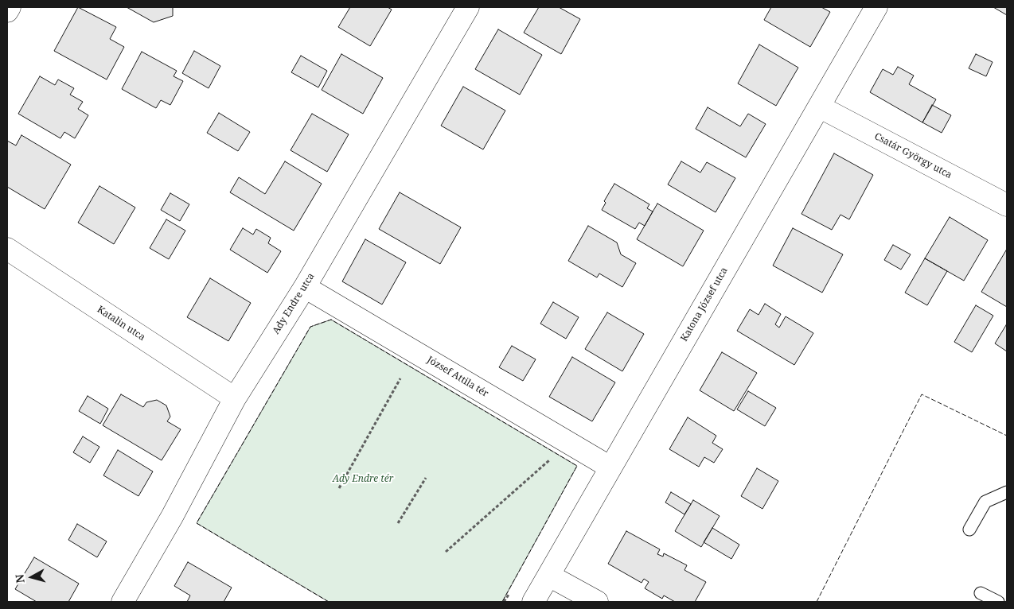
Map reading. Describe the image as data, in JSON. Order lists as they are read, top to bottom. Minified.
{"streets":{"street":["Csatár György utca","Ady Endre utca","Katona József utca","Katalin utca","József Attila tér"]},"crossings":[["Csatár György utca","Katona József utca"],["Ady Endre utca","Katalin utca"],["Ady Endre utca","József Attila tér"],["Katona József utca","József Attila tér"]],"parks":["Ady Endre tér"],"north":"left"}
